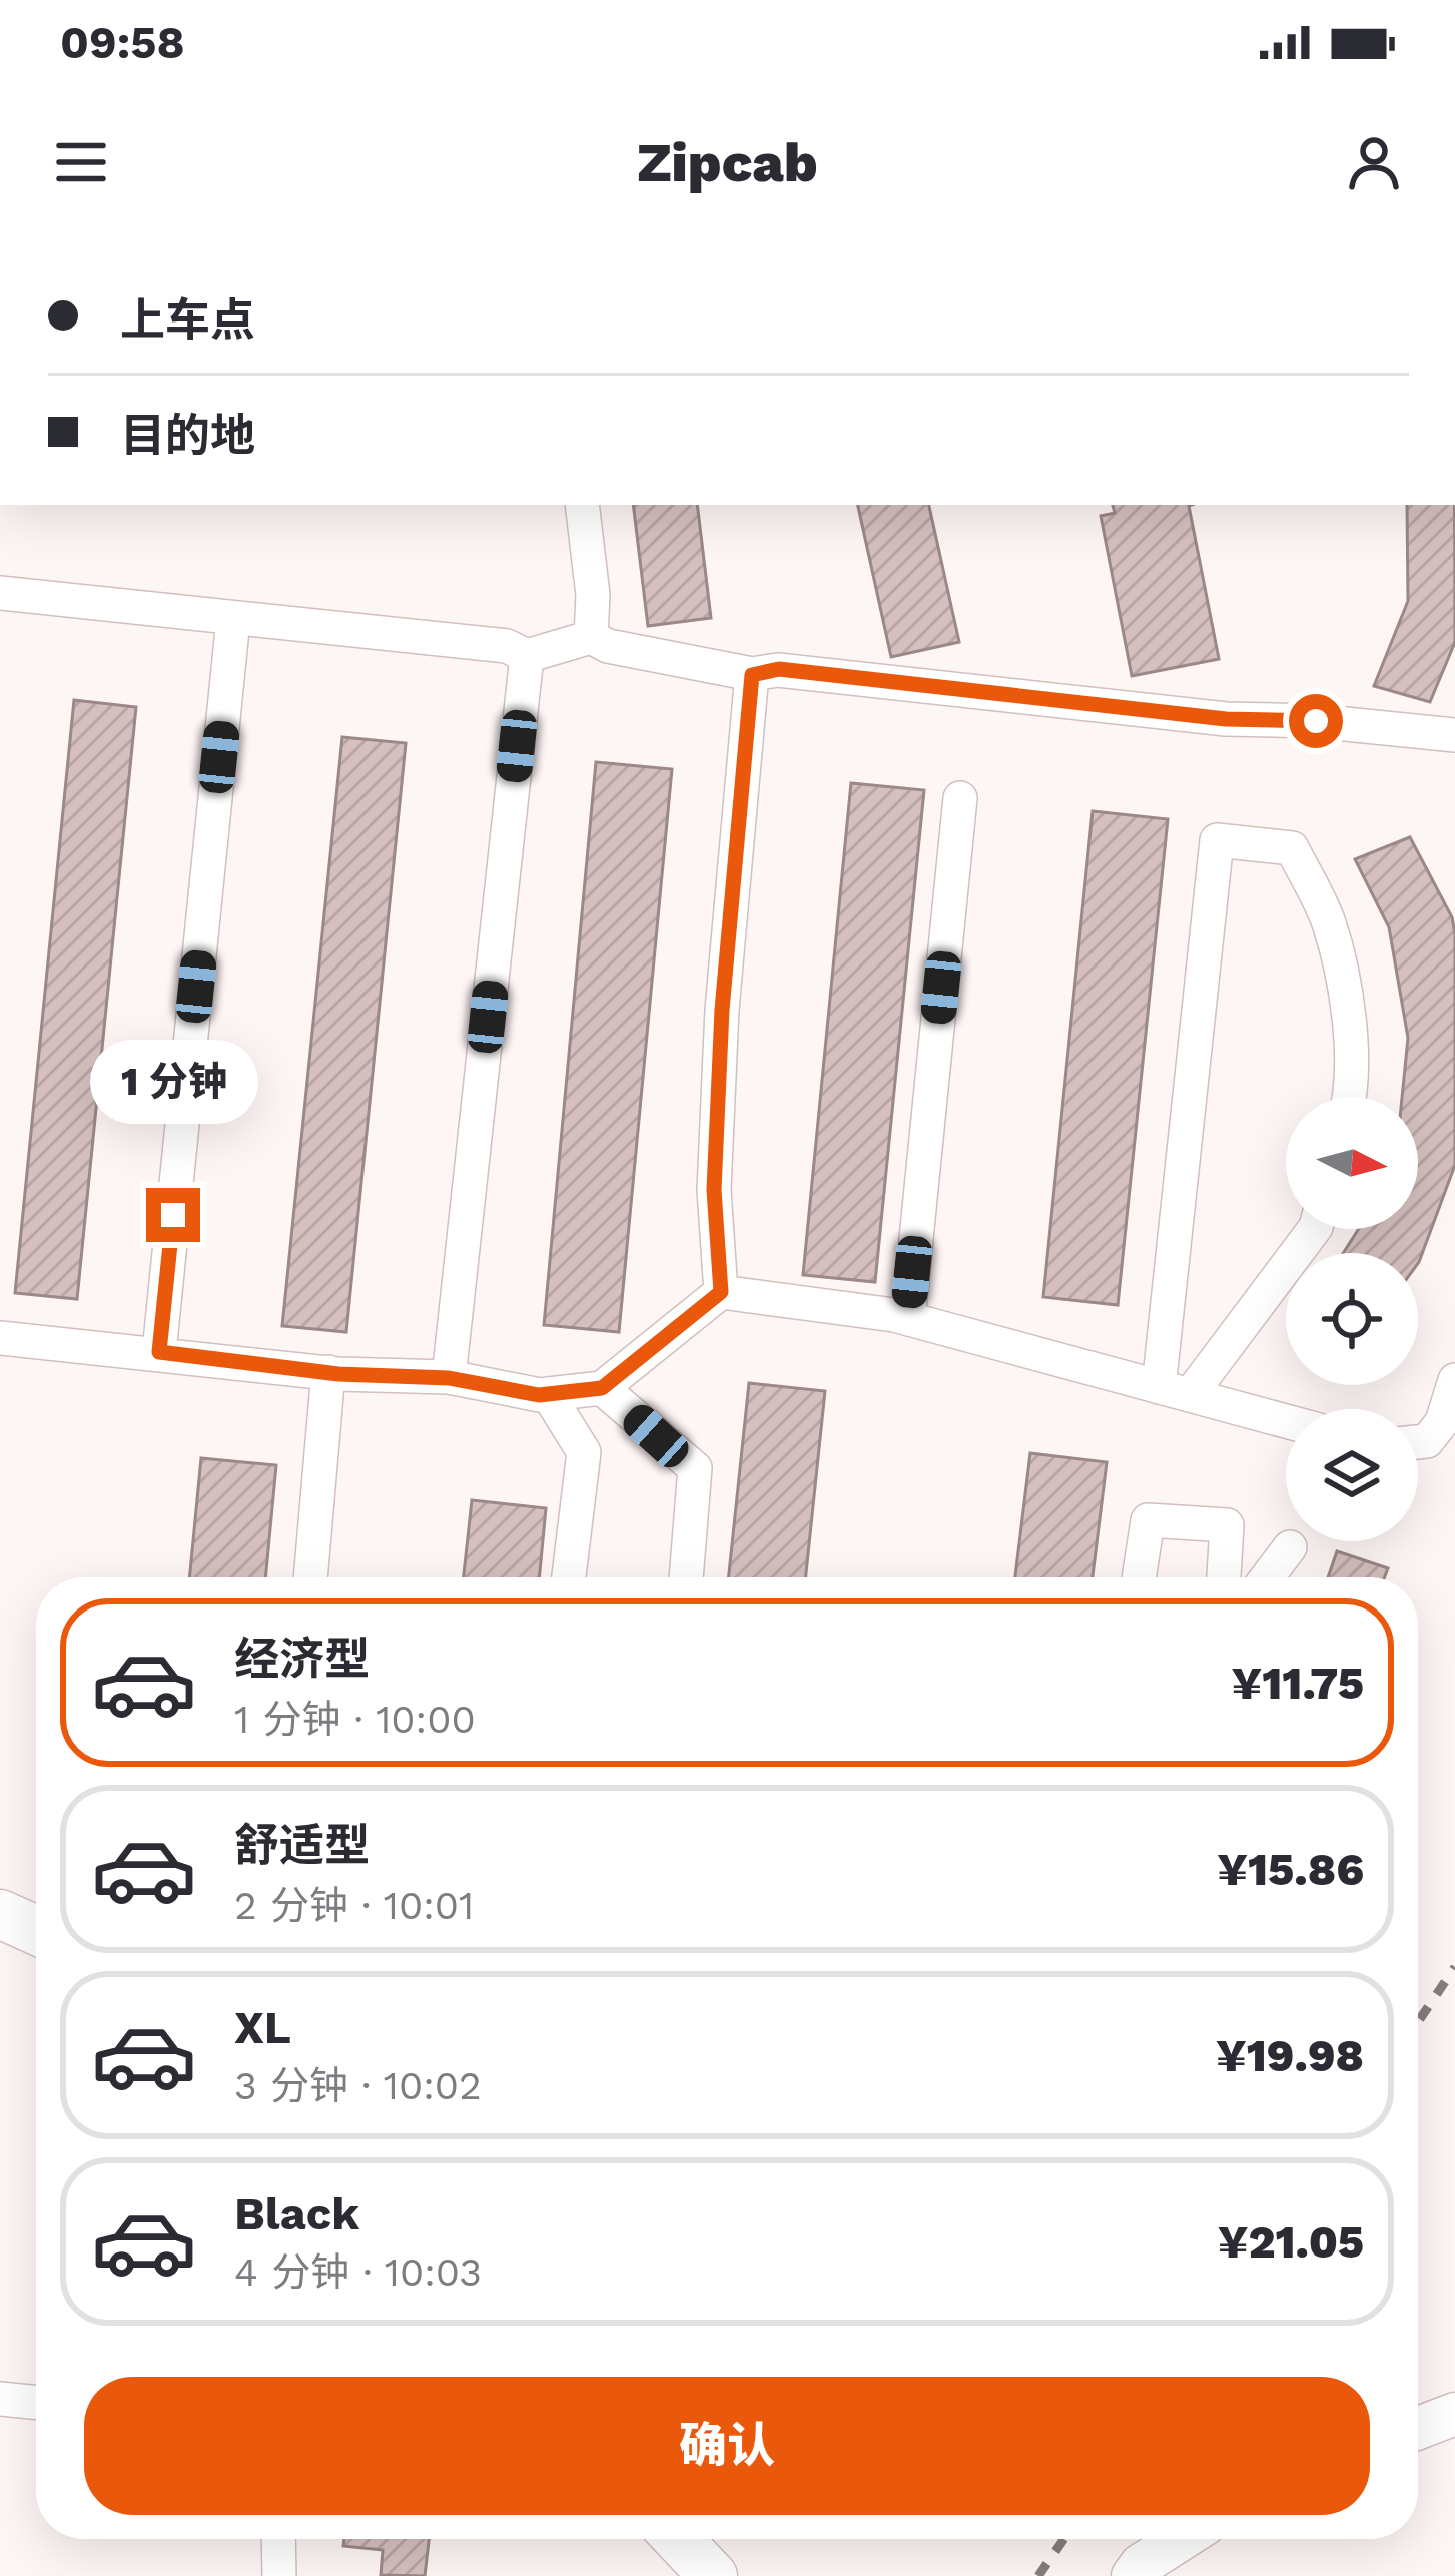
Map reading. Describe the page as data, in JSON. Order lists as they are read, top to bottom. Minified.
{"north":"right","page":{"status":"09:58","header":"Zipcab","banner":["上车点","目的地"],"bubble":"1 分钟","list":[{"name":"经济型","note":"1 分钟 · 10:00","value":"¥11.75"},{"name":"舒适型","note":"2 分钟 · 10:01","value":"¥15.86"},{"name":"XL","note":"3 分钟 · 10:02","value":"¥19.98"},{"name":"Black","note":"4 分钟 · 10:03","value":"¥21.05"}],"buttons":"确认"}}
